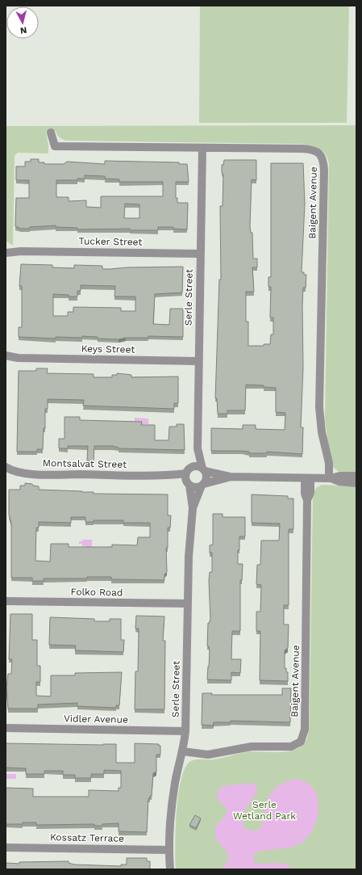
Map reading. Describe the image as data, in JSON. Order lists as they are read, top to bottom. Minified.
{"streets":{"street":["Baigent Avenue","Tucker Street","Serle Street","Keys Street","Montsalvat Street","Folko Road","Vidler Avenue","Kossatz Terrace"]},"crossings":[["Baigent Avenue","Serle Street"],["Tucker Street","Serle Street"],["Serle Street","Keys Street"],["Serle Street","Montsalvat Street"],["Serle Street","Folko Road"],["Serle Street","Vidler Avenue"],["Serle Street","Kossatz Terrace"]],"parks":["Serle Wetland Park"],"north":"bottom"}
